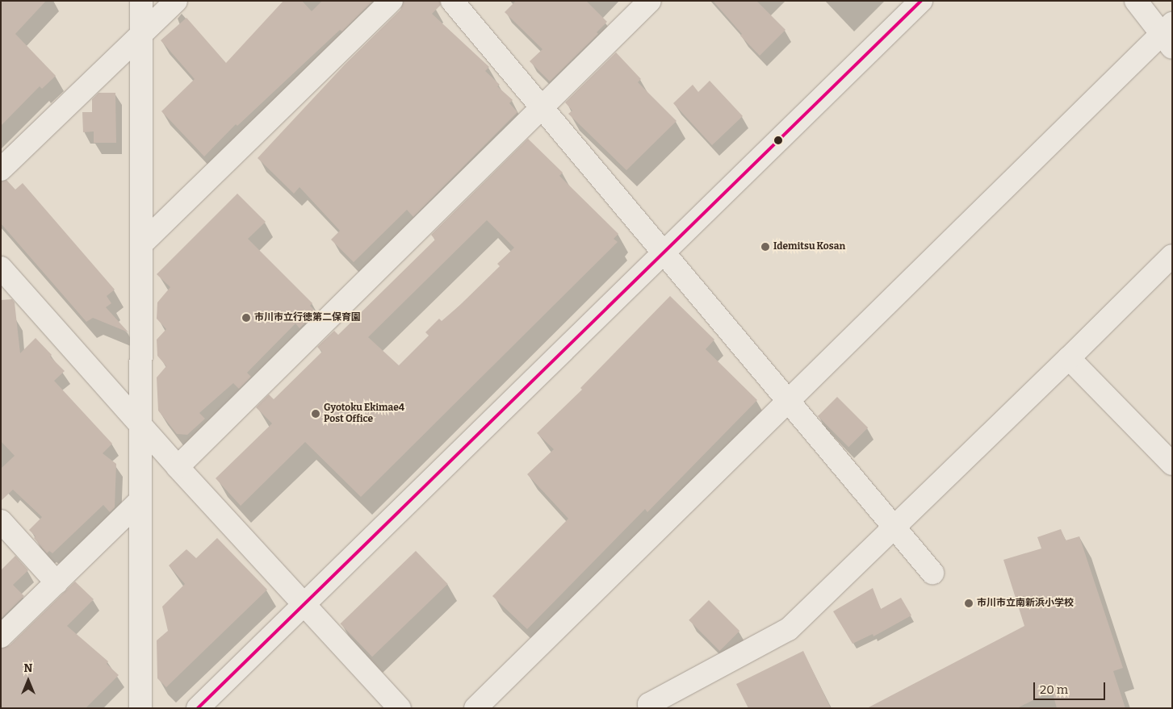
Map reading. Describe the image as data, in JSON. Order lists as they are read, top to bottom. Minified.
{"places":["Idemitsu Kosan","市川市立行徳第二保育園","Gyotoku Ekimae4 Post Office","市川市立南新浜小学校"],"scale_bar":"20 m","north":"top"}
